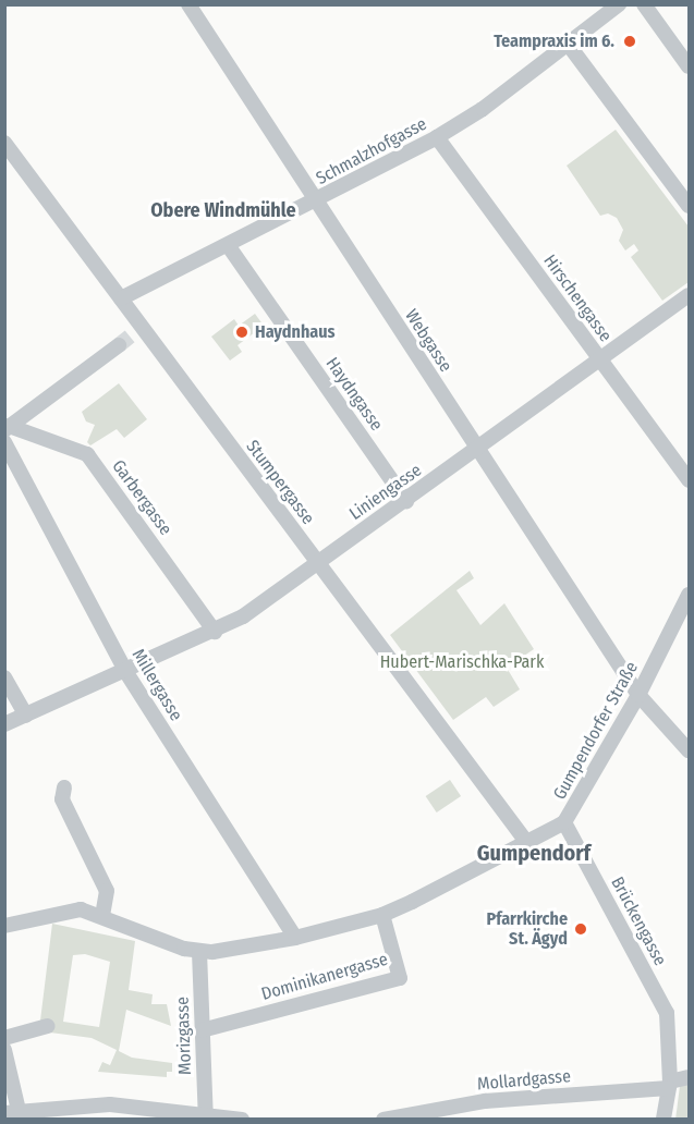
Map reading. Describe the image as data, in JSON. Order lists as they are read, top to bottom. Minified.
{"streets":{"street":["Schmalzhofgasse","Hirschengasse","Webgasse","Haydngasse","Stumpergasse","Liniengasse","Garbergasse","Millergasse","Gumpendorfer Straße","Brückengasse","Dominikanergasse","Morizgasse","Mollardgasse"]},"crossings":[["Schmalzhofgasse","Hirschengasse"],["Schmalzhofgasse","Webgasse"],["Schmalzhofgasse","Haydngasse"],["Schmalzhofgasse","Stumpergasse"],["Hirschengasse","Liniengasse"],["Webgasse","Liniengasse"],["Webgasse","Gumpendorfer Straße"],["Haydngasse","Liniengasse"],["Stumpergasse","Liniengasse"],["Stumpergasse","Gumpendorfer Straße"],["Liniengasse","Garbergasse"],["Liniengasse","Millergasse"],["Millergasse","Gumpendorfer Straße"],["Gumpendorfer Straße","Brückengasse"],["Gumpendorfer Straße","Dominikanergasse"],["Gumpendorfer Straße","Morizgasse"],["Brückengasse","Mollardgasse"],["Dominikanergasse","Morizgasse"]],"districts":["Obere Windmühle","Gumpendorf"],"parks":["Hubert-Marischka-Park"],"places":["Teampraxis im 6.","Haydnhaus","Pfarrkirche St. Ägyd"]}
